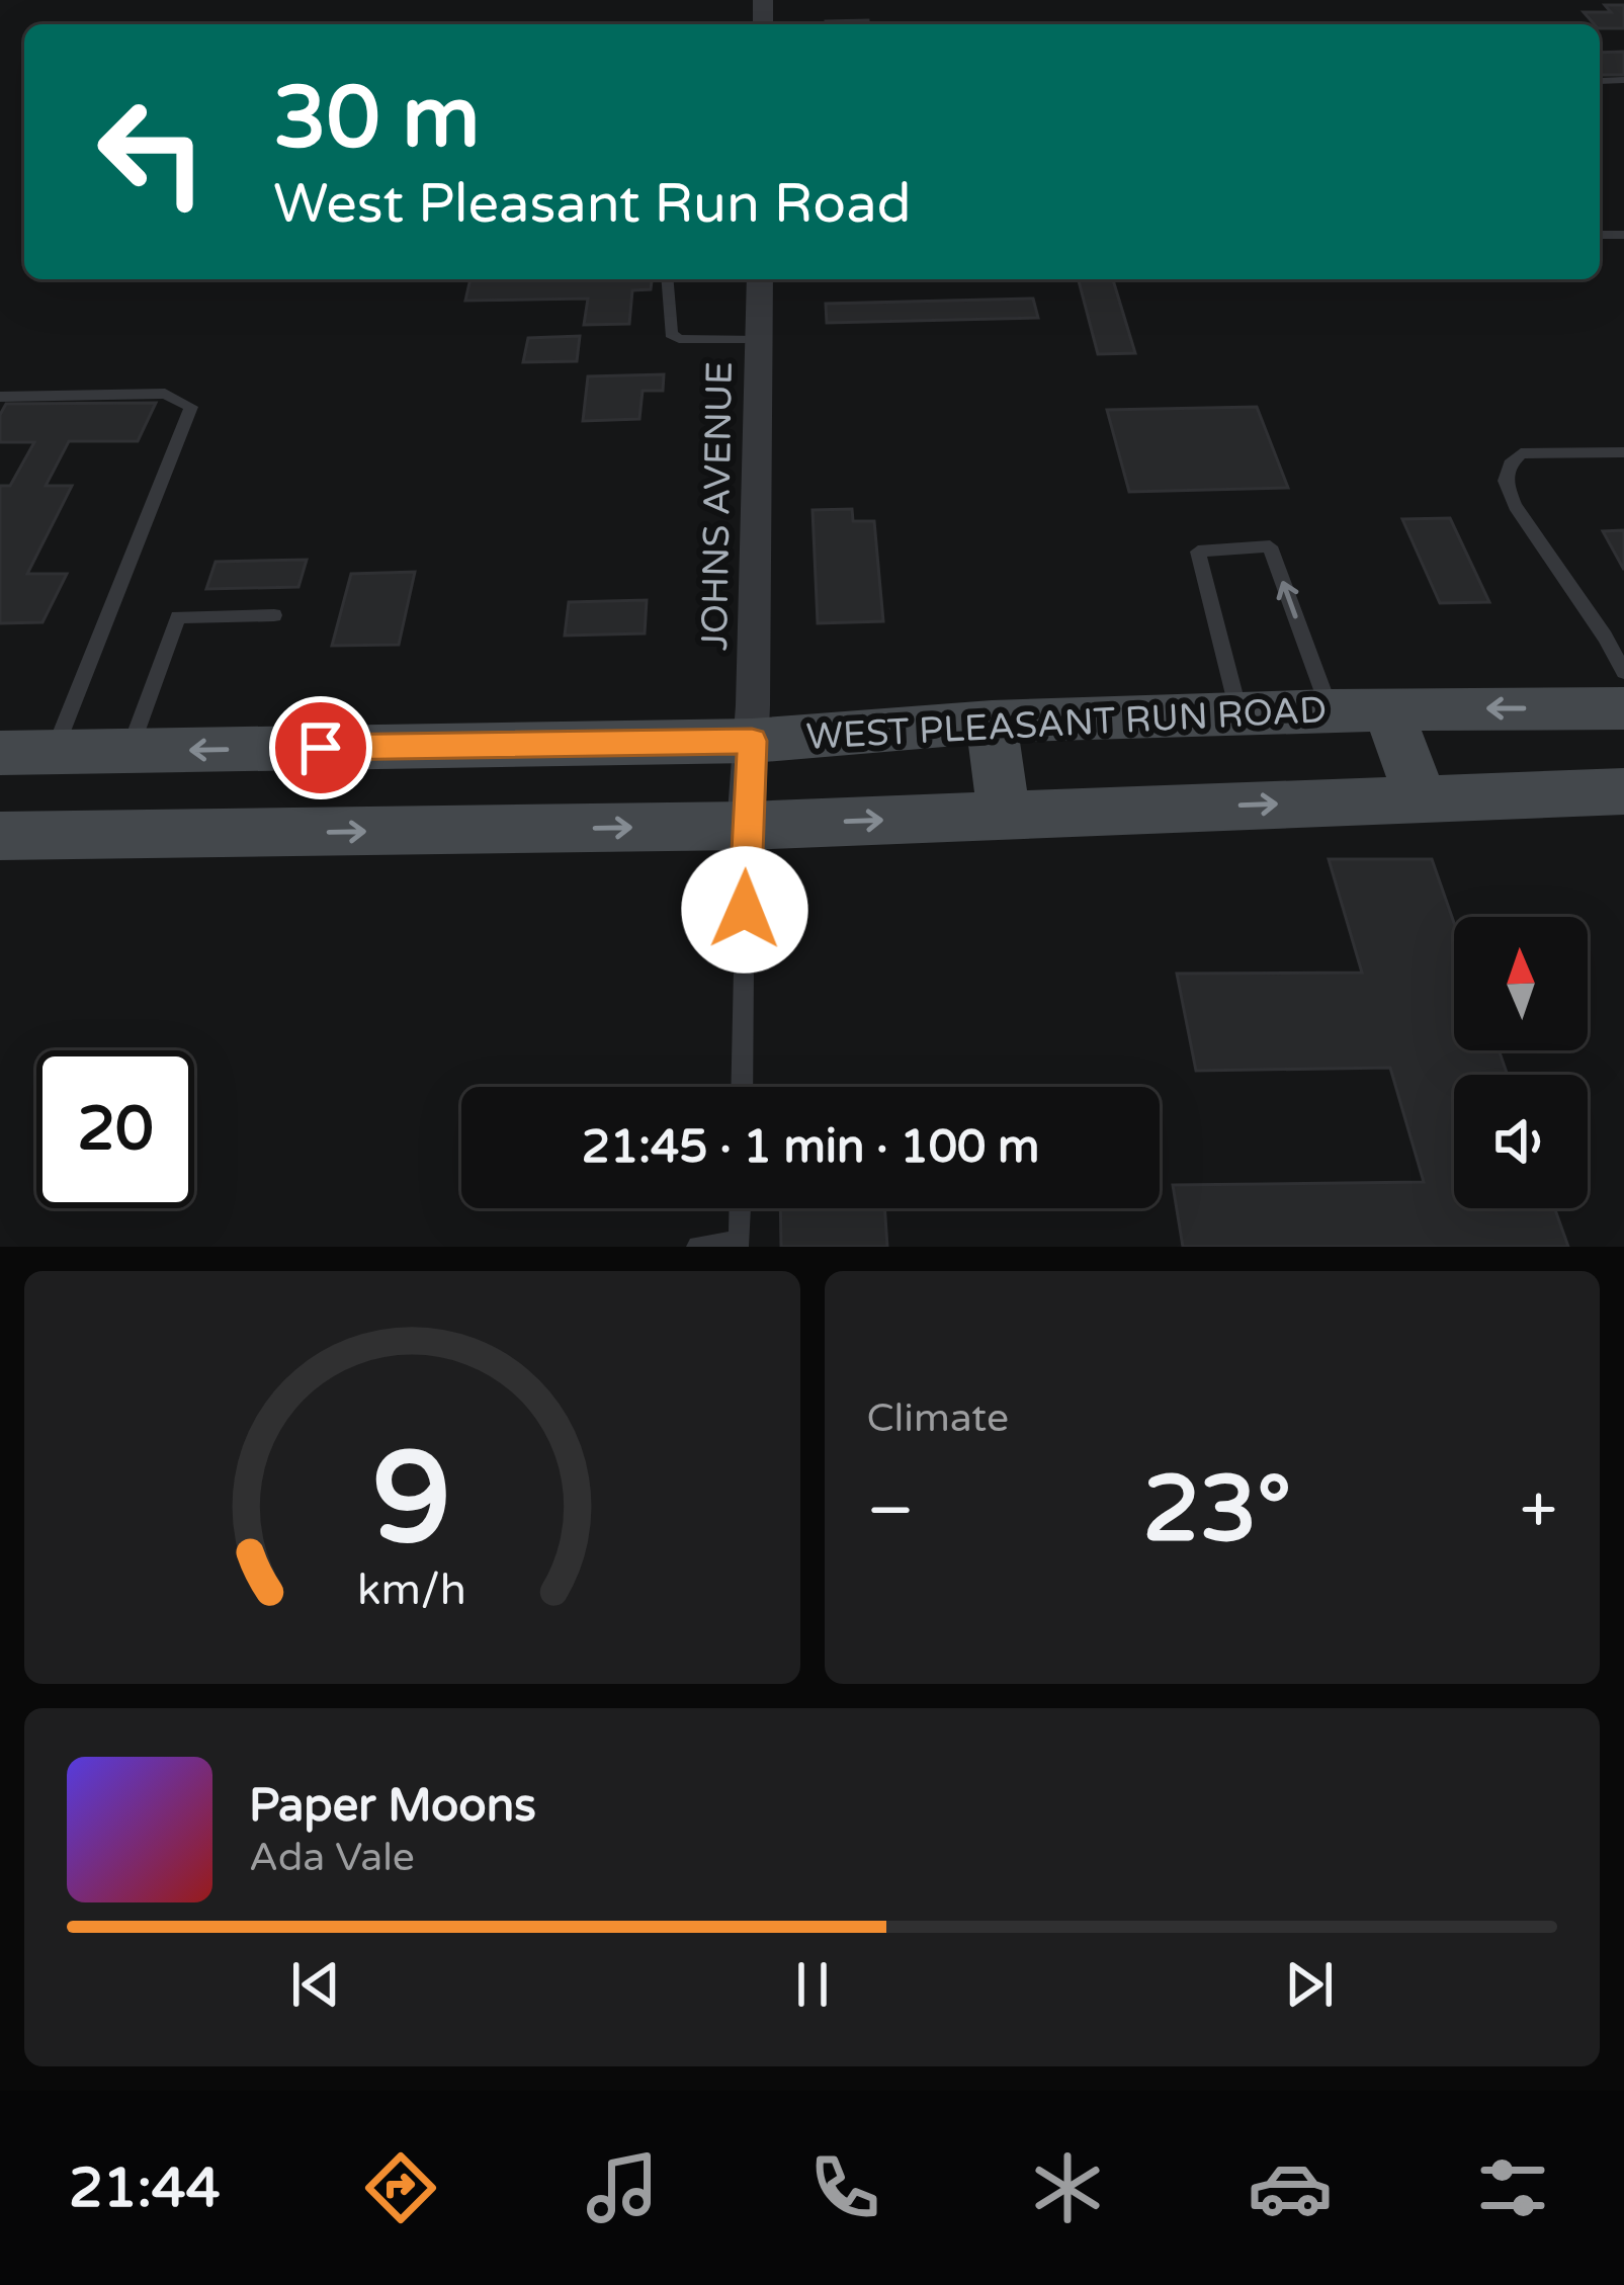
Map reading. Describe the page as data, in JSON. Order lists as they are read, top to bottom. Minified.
{"streets":{"main road":["WEST PLEASANT RUN ROAD"],"street":["JOHNS AVENUE"]},"crossings":[["JOHNS AVENUE","WEST PLEASANT RUN ROAD"]],"north":"top","page":{"turn":["30 m","West Pleasant Run Road"],"limit":"20","trip":"21:45 · 1 min · 100 m","tile":"Climate","heat":["−","23°","+"],"song":["Paper Moons","Ada Vale"],"tabs":"21:44","gauge":["9","km/h"]}}
